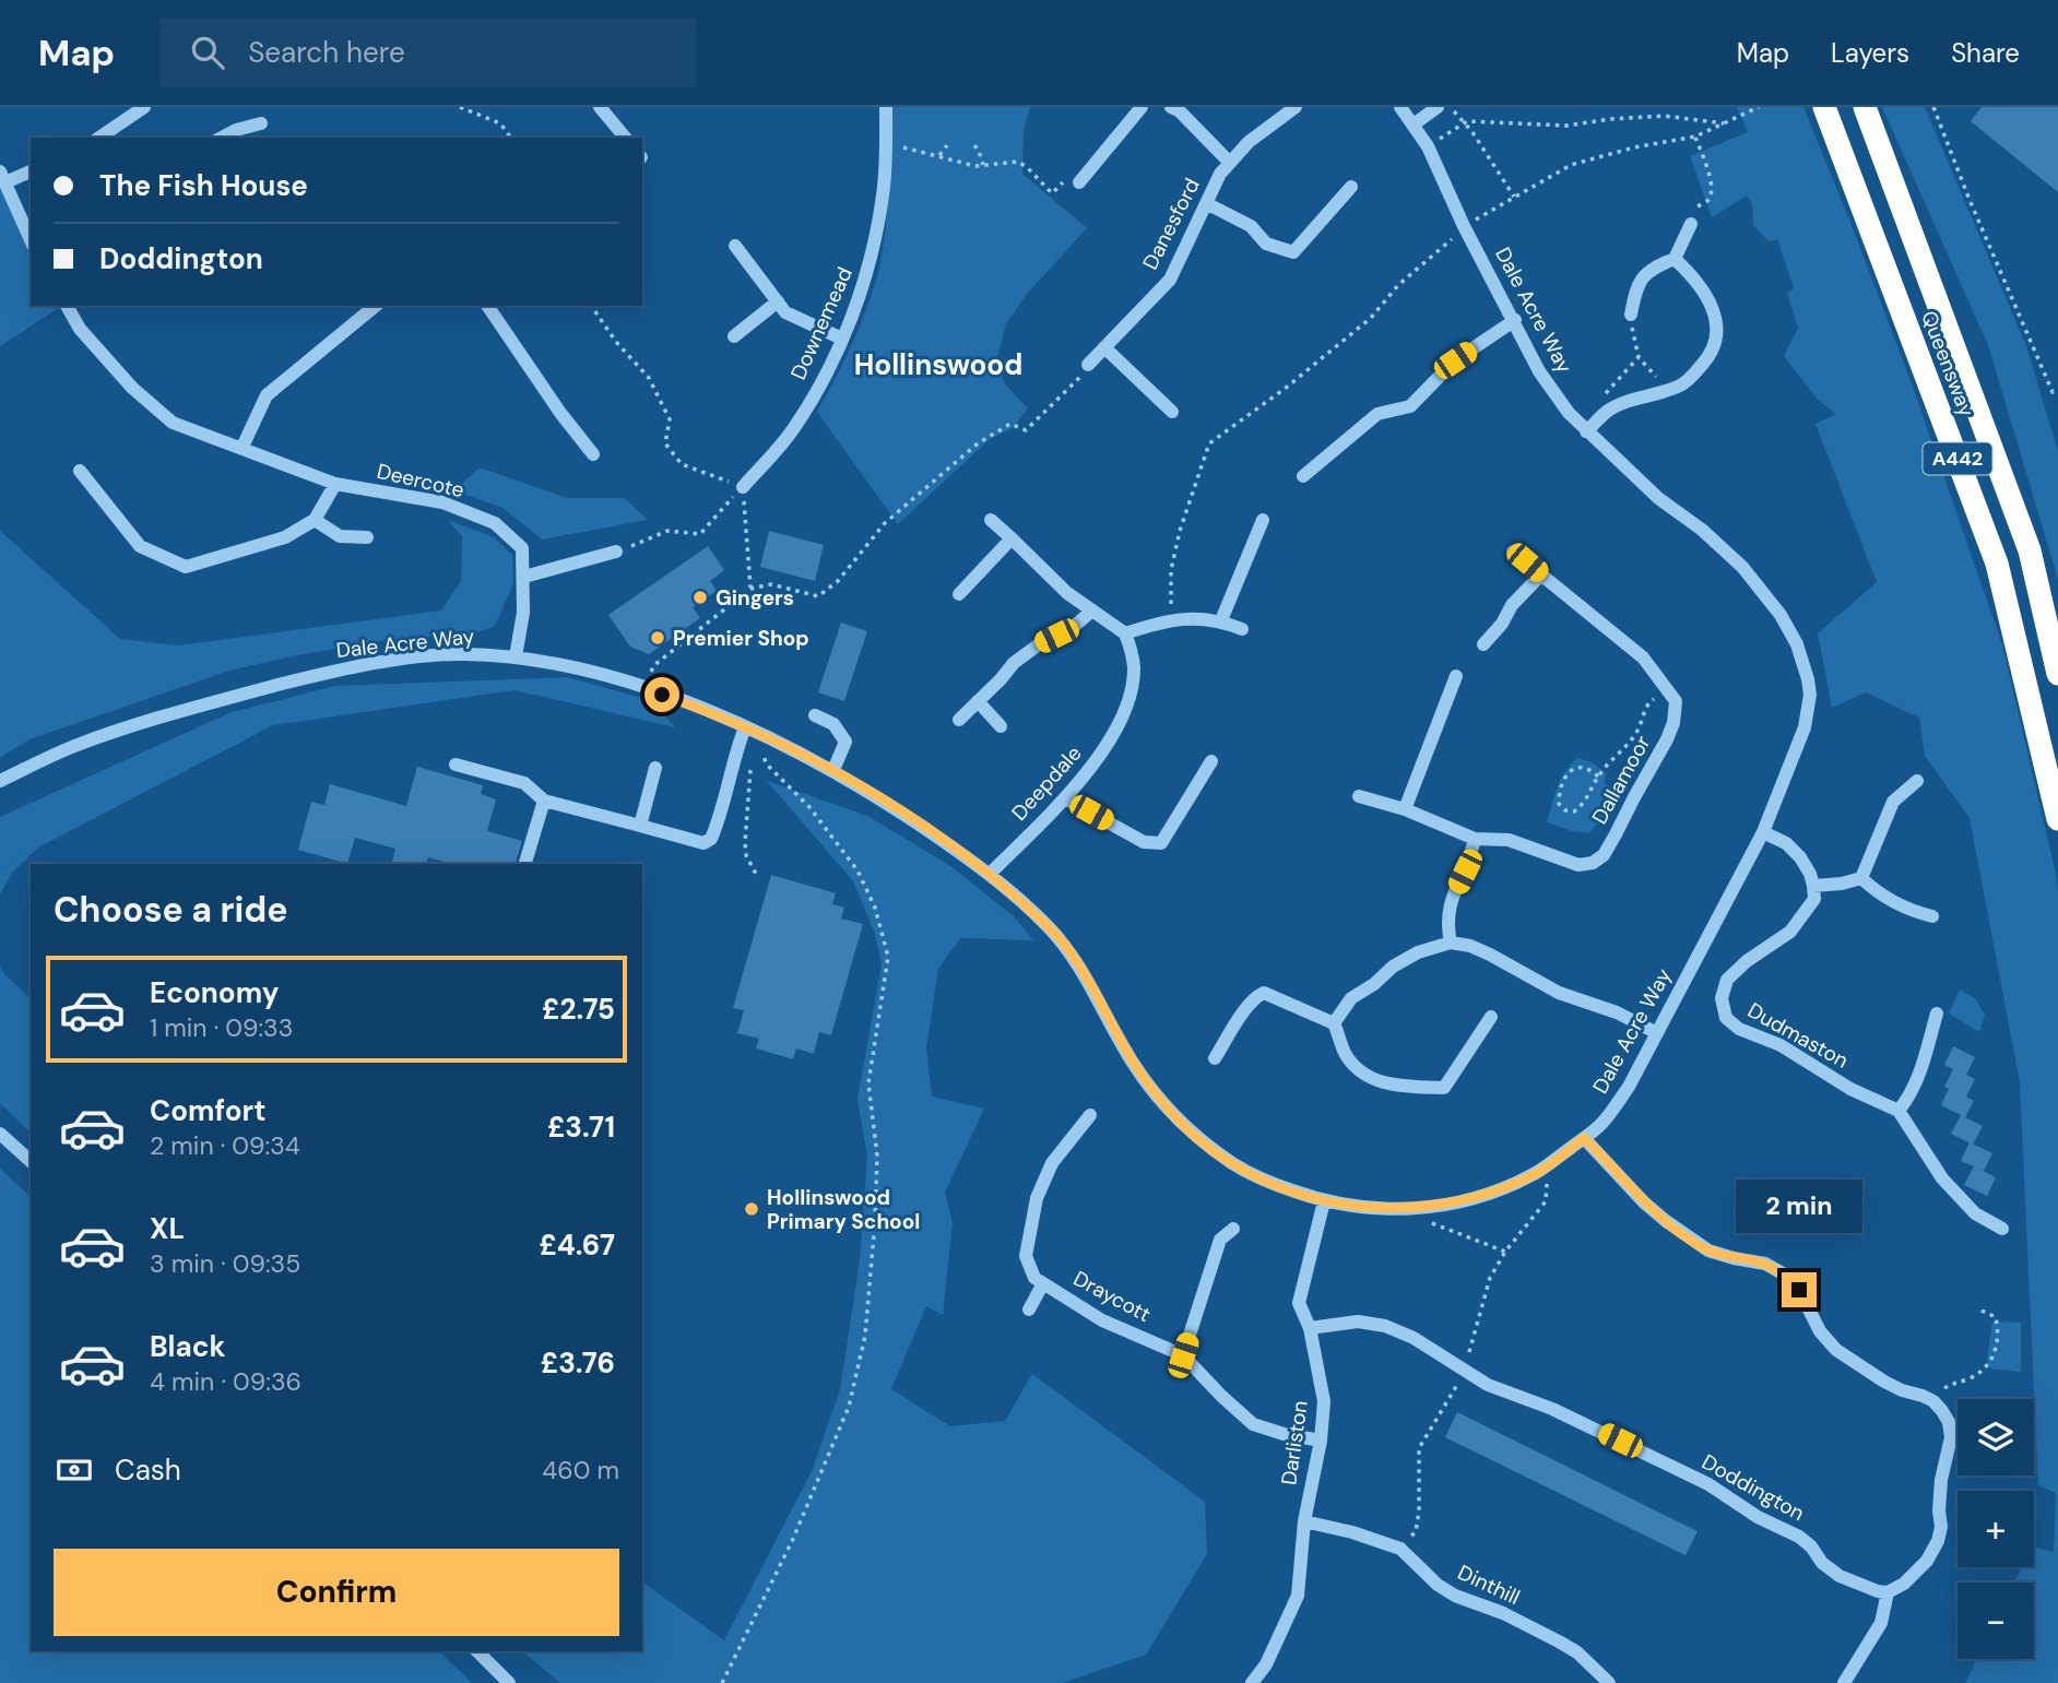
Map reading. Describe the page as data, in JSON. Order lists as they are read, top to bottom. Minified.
{"streets":{"highway":["Queensway","A442"],"street":["Danesford","Dale Acre Way","Downemead","Deercote","Dallamoor","Deepdale","Dudmaston","Draycott","Darliston","Doddington","Dinthill"]},"crossings":[["Dale Acre Way","Deercote"],["Dale Acre Way","Deepdale"],["Dale Acre Way","Darliston"],["Draycott","Darliston"],["Darliston","Doddington"],["Darliston","Dinthill"]],"districts":["Hollinswood"],"places":["Gingers","Premier Shop","Hollinswood Primary School"],"page":{"header":"Map","search":"Search here","nav":["Map","Layers","Share"],"banner":["The Fish House","Doddington"],"heading":"Choose a ride","list":[{"name":"Economy","note":"1 min · 09:33","value":"£2.75"},{"name":"Comfort","note":"2 min · 09:34","value":"£3.71"},{"name":"XL","note":"3 min · 09:35","value":"£4.67"},{"name":"Black","note":"4 min · 09:36","value":"£3.76"}],"bubble":"2 min","map_buttons":["+","−"],"pay":["Cash","460 m"],"buttons":"Confirm"}}
